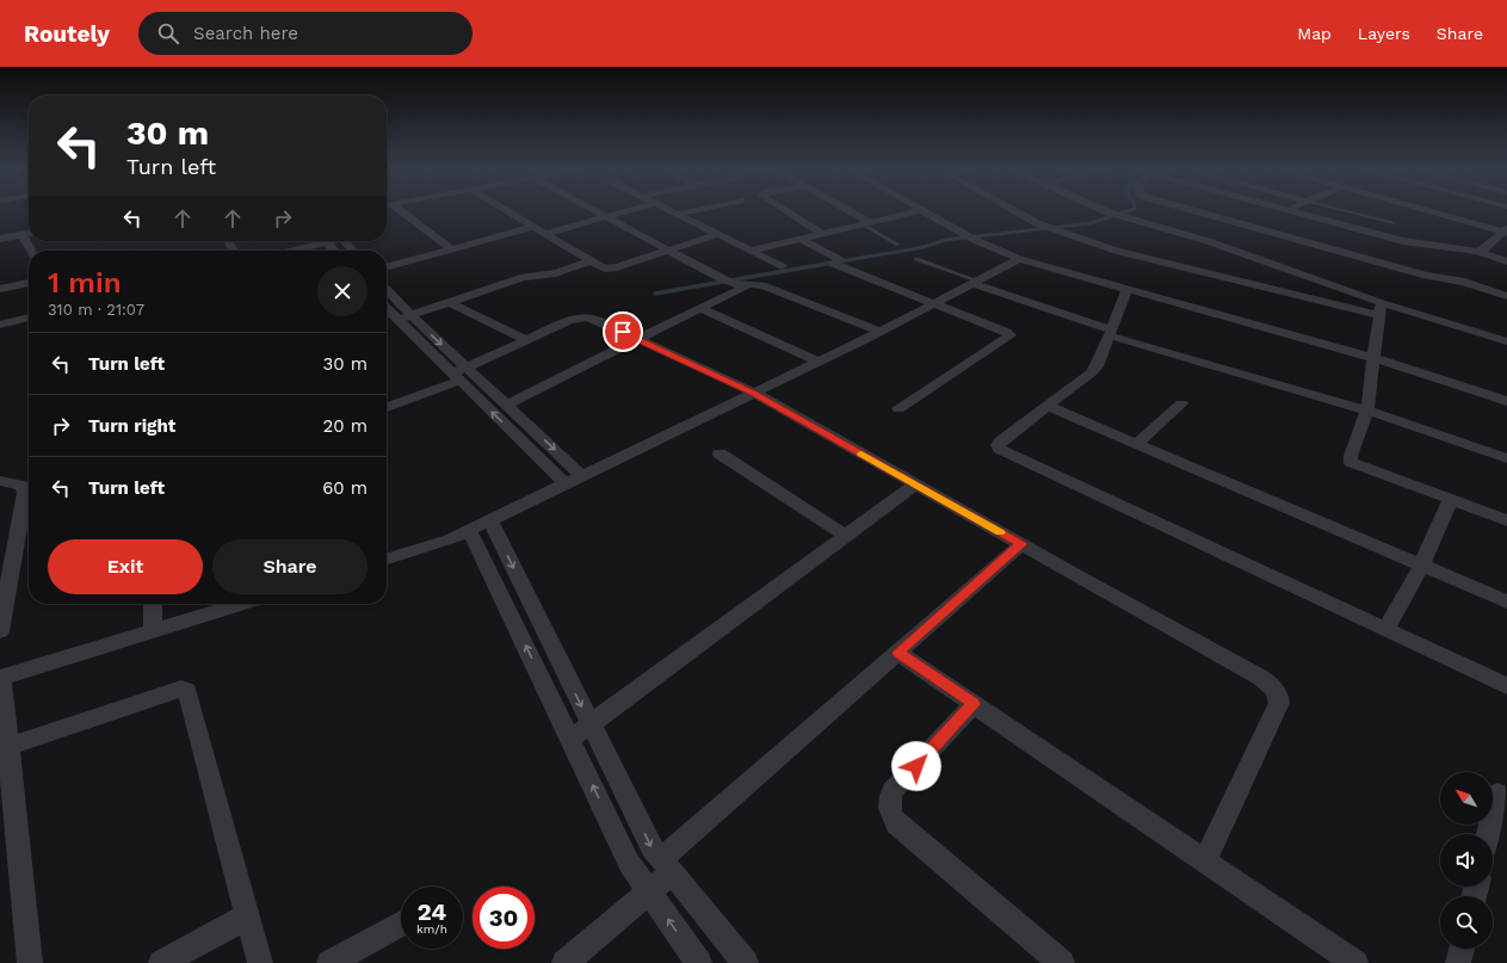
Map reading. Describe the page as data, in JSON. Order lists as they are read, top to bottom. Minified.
{"north":"top left","page":{"header":"Routely","search":"Search here","nav":["Map","Layers","Share"],"turn":["30 m","Turn left"],"heading":["1 min","310 m · 21:07"],"list":[{"name":"Turn left","value":"30 m"},{"name":"Turn right","value":"20 m"},{"name":"Turn left","value":"60 m"}],"buttons":["Exit","Share"],"speed":"24 km/h","limit":"30"}}
